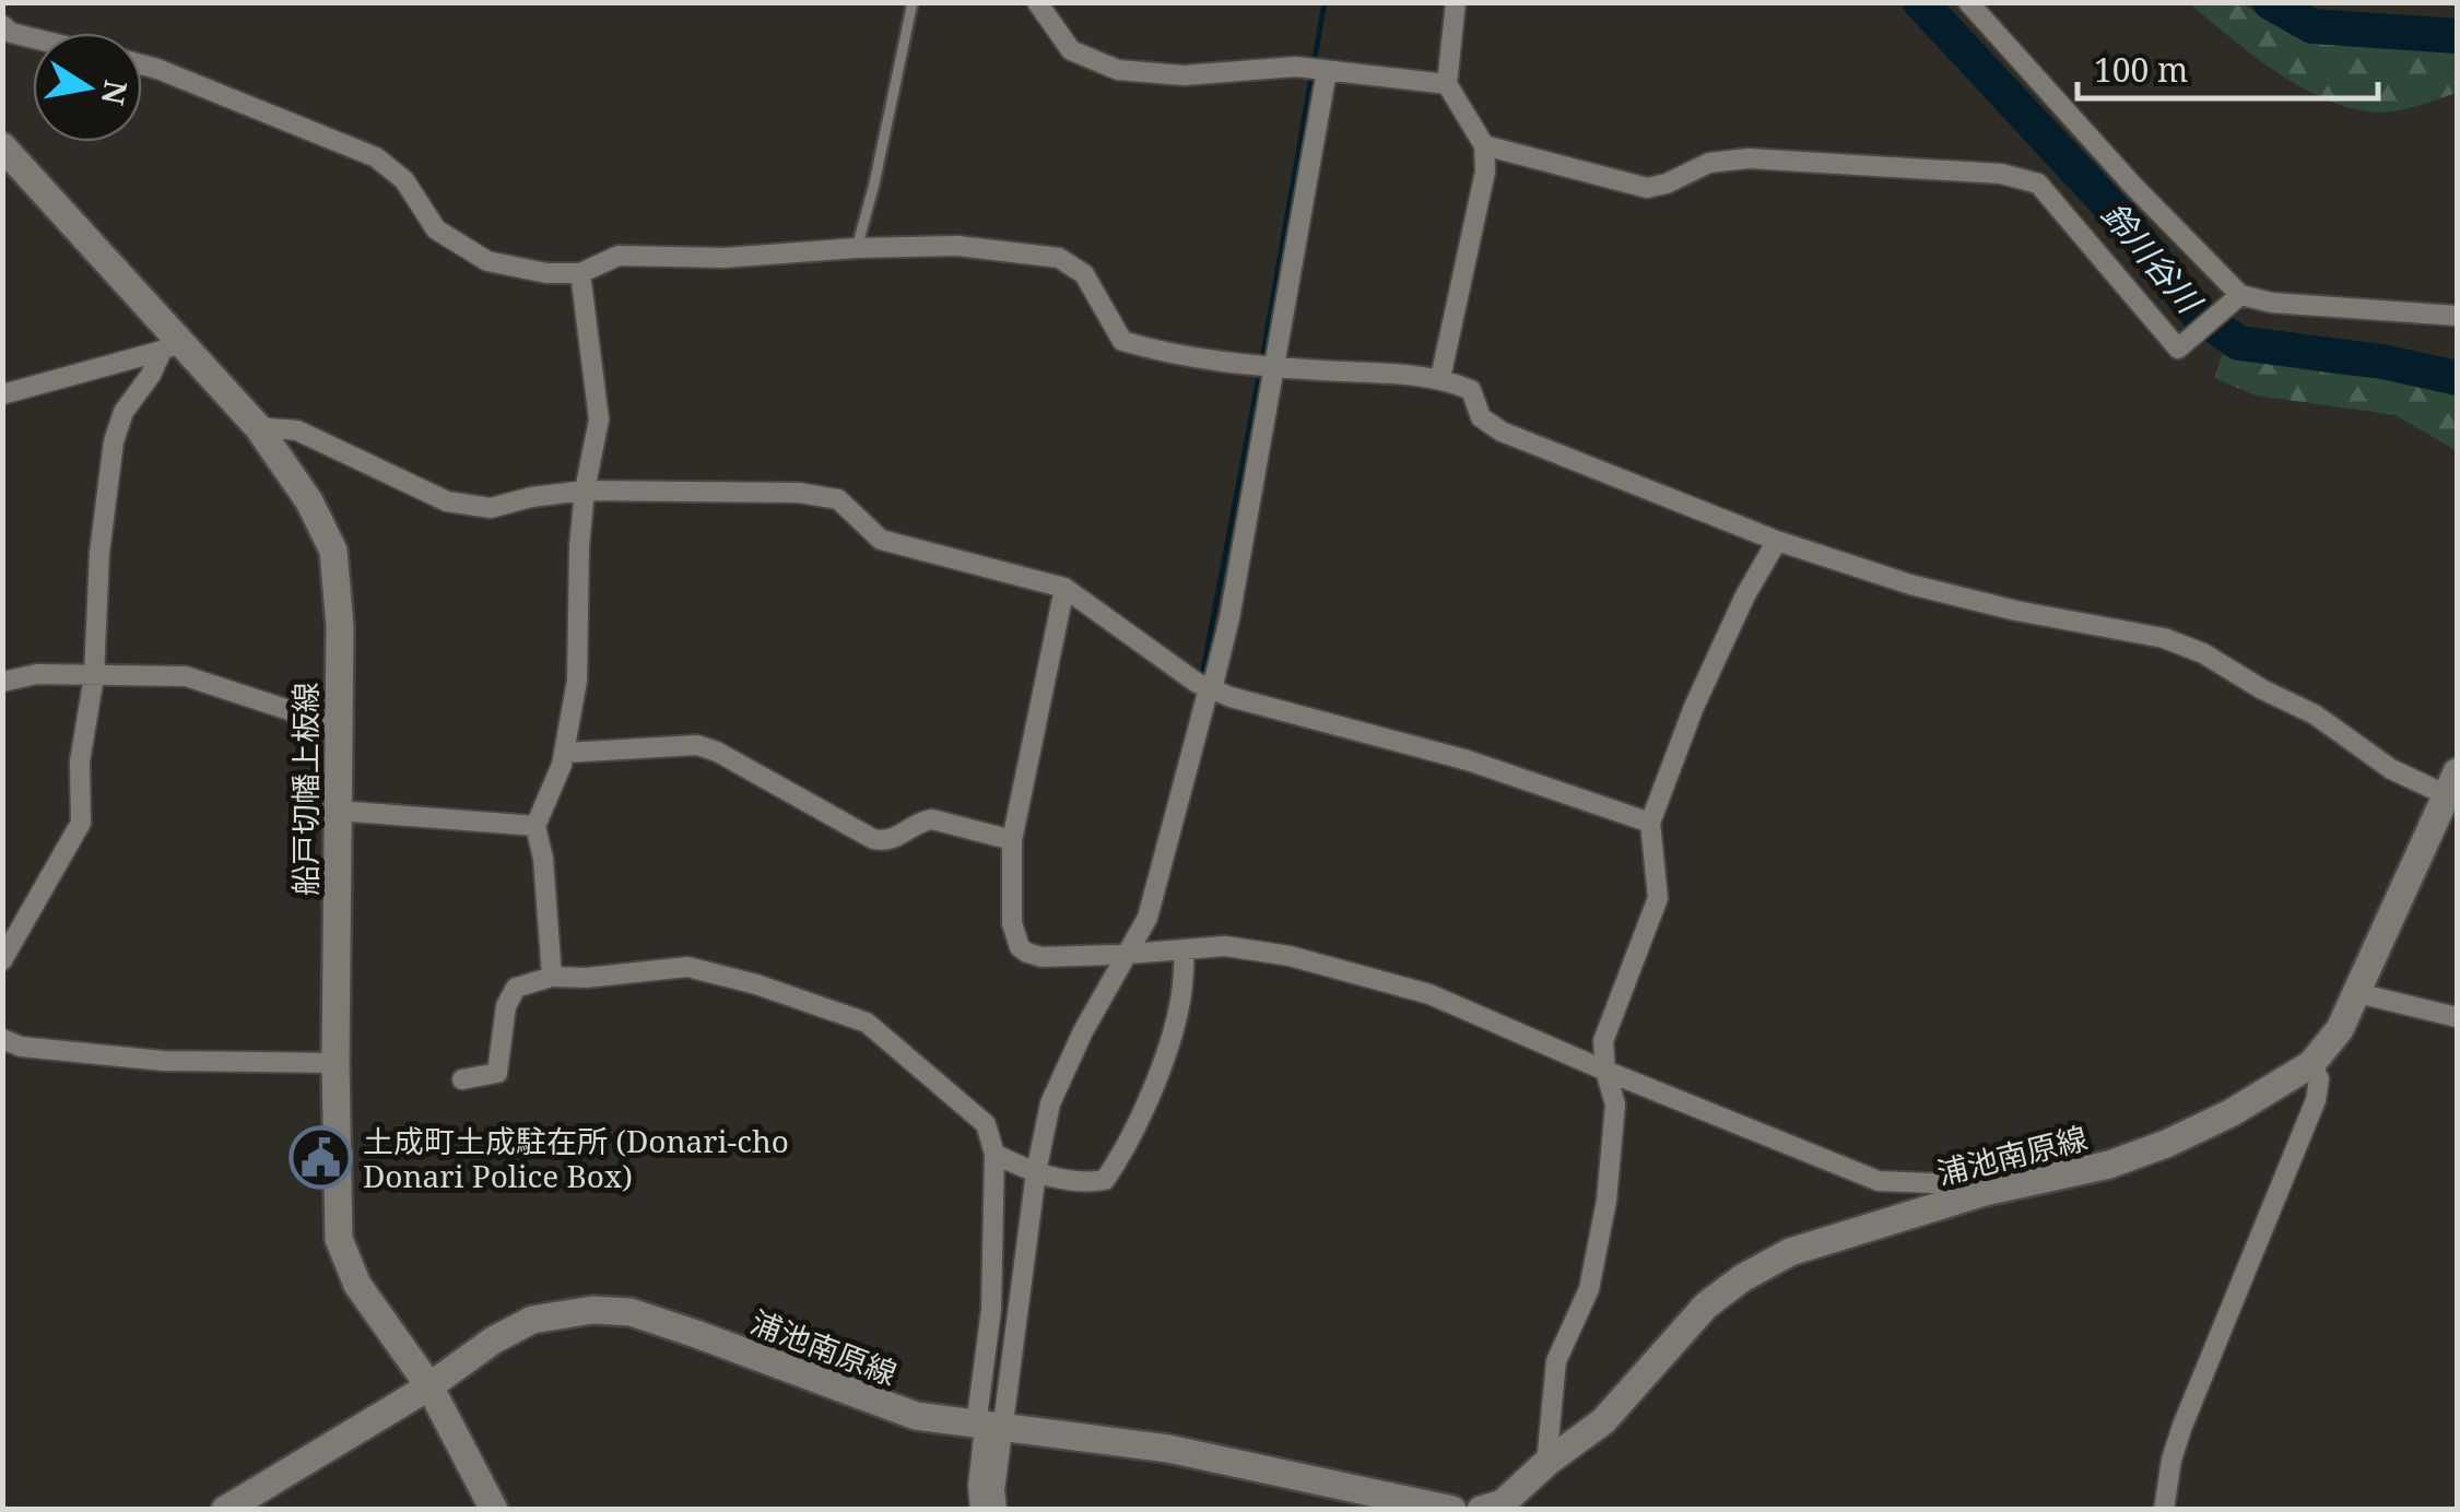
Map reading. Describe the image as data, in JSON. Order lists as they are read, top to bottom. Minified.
{"streets":{"main road":["船戸切幡上板線","浦池南原線"]},"crossings":[["船戸切幡上板線","浦池南原線"]],"water":["鈴川谷川"],"places":{"public building":["土成町土成駐在所 (Donari-cho Donari Police Box)"]},"scale_bar":"100 m","north":"right"}
